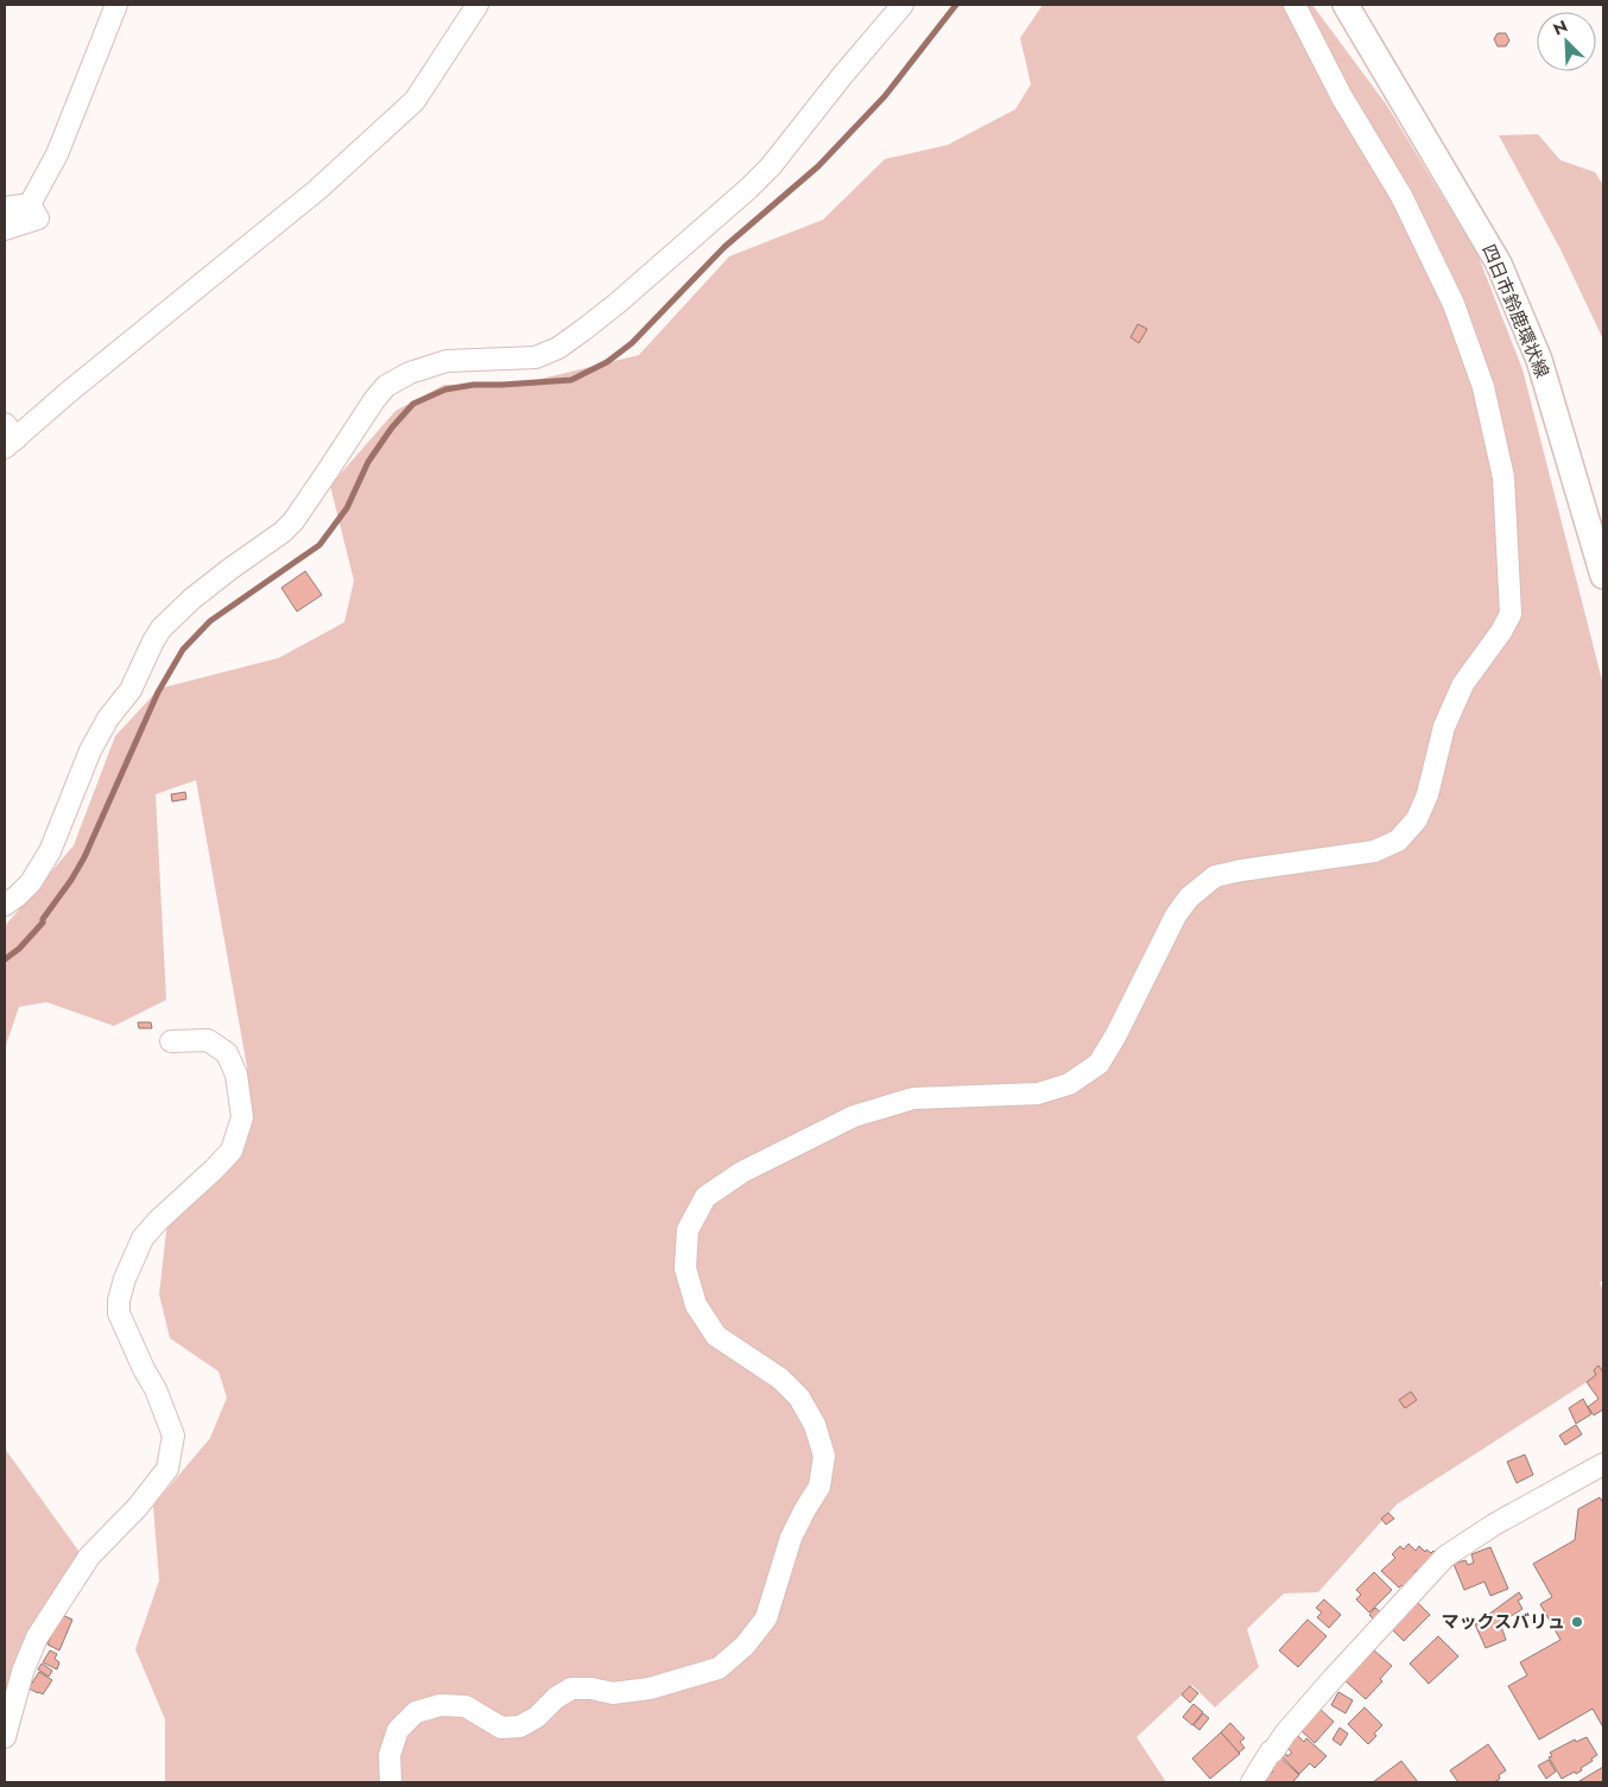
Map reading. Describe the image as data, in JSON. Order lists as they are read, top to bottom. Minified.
{"streets":{"main road":["四日市鈴鹿環状線"]},"places":["マックスバリュ"],"north":"top left"}
